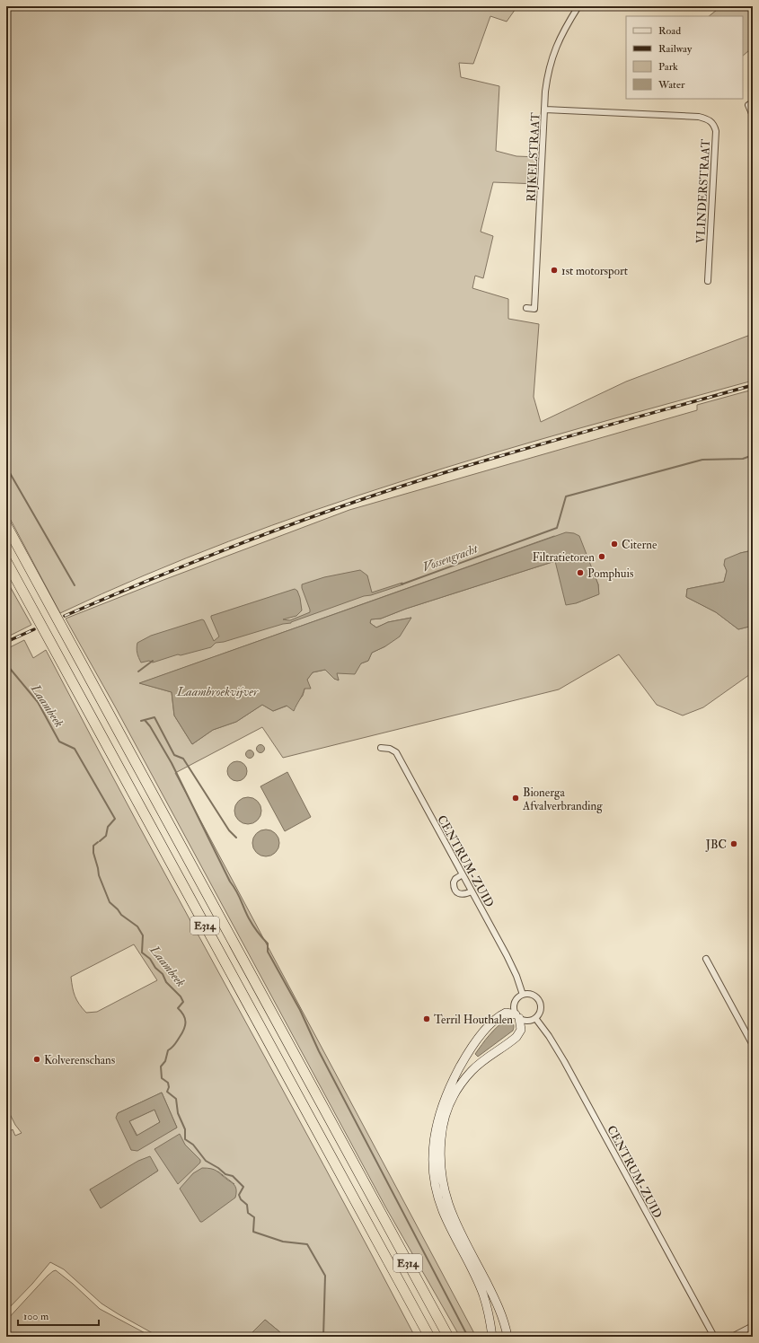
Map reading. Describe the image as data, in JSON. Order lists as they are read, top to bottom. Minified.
{"streets":{"highway":["E314"],"street":["RIJKELSTRAAT","VLINDERSTRAAT","CENTRUM-ZUID"]},"crossings":[["RIJKELSTRAAT","VLINDERSTRAAT"]],"water":["Vossengracht","Laambroekvijver","Laambeek"],"places":["1st motorsport","Citerne","Filtratietoren","Pomphuis","Bionerga Afvalverbranding","JBC","Terril Houthalen","Kolverenschans"],"legend":["Road","Railway","Park","Water"],"scale_bar":"100 m"}
